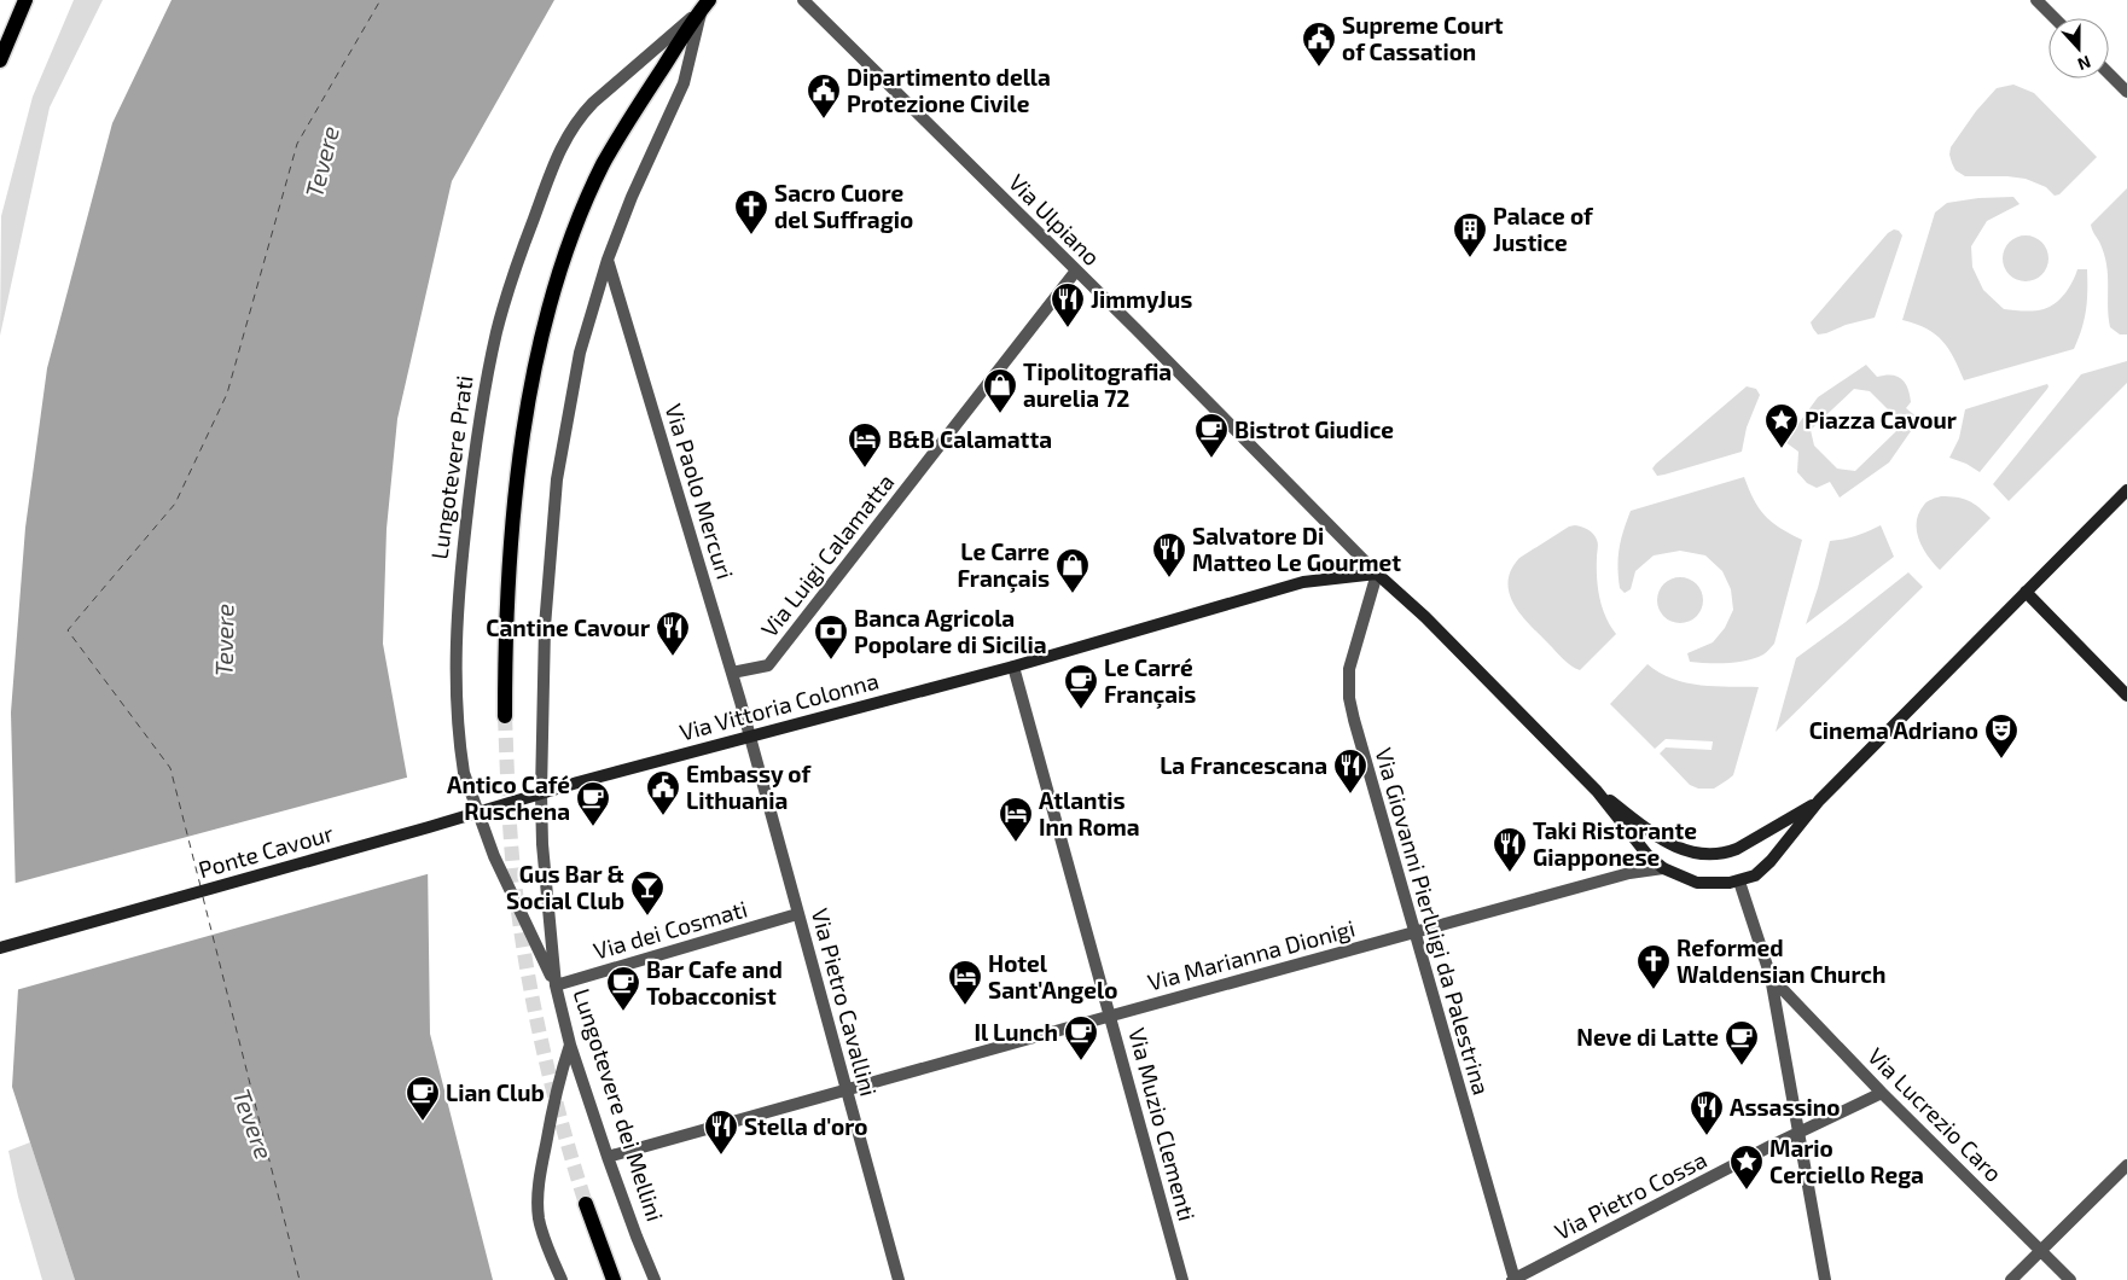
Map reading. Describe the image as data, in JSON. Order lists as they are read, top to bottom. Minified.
{"streets":{"street":["Via Ulpiano","Lungotevere Prati","Via Paolo Mercuri","Via Luigi Calamatta","Via Vittoria Colonna","Ponte Cavour","Via Giovanni Pierluigi da Palestrina","Via dei Cosmati","Via Marianna Dionigi","Via Pietro Cavallini","Lungotevere dei Mellini","Via Lucrezio Caro","Via Muzio Clementi","Via Pietro Cossa"]},"crossings":[["Via Ulpiano","Via Luigi Calamatta"],["Via Ulpiano","Via Vittoria Colonna"],["Via Ulpiano","Via Giovanni Pierluigi da Palestrina"],["Lungotevere Prati","Ponte Cavour"],["Lungotevere Prati","Via dei Cosmati"],["Lungotevere Prati","Lungotevere dei Mellini"],["Via Paolo Mercuri","Via Luigi Calamatta"],["Via Paolo Mercuri","Via Vittoria Colonna"],["Via Paolo Mercuri","Via Pietro Cavallini"],["Via Paolo Mercuri","Lungotevere dei Mellini"],["Via Vittoria Colonna","Ponte Cavour"],["Via Vittoria Colonna","Via Giovanni Pierluigi da Palestrina"],["Via Vittoria Colonna","Via Pietro Cavallini"],["Via Vittoria Colonna","Lungotevere dei Mellini"],["Via Vittoria Colonna","Via Muzio Clementi"],["Ponte Cavour","Lungotevere dei Mellini"],["Via Giovanni Pierluigi da Palestrina","Via Marianna Dionigi"],["Via Giovanni Pierluigi da Palestrina","Via Pietro Cossa"],["Via dei Cosmati","Via Pietro Cavallini"],["Via dei Cosmati","Lungotevere dei Mellini"],["Via Marianna Dionigi","Via Pietro Cavallini"],["Via Marianna Dionigi","Lungotevere dei Mellini"],["Via Marianna Dionigi","Via Muzio Clementi"],["Via Lucrezio Caro","Via Pietro Cossa"]],"water":["Tevere"],"places":{"public building":["Supreme Court of Cassation","Dipartimento della Protezione Civile","Embassy of Lithuania"],"church":["Sacro Cuore del Suffragio","Reformed Waldensian Church"],"building":["Palace of Justice"],"restaurant":["JimmyJus","Salvatore Di Matteo Le Gourmet","Cantine Cavour","La Francescana","Taki Ristorante Giapponese","Assassino","Stella d'oro"],"shop":["Tipolitografia aurelia 72","Le Carre Français"],"place":["Piazza Cavour","Mario Cerciello Rega"],"cafe":["Bistrot Giudice","Le Carré Français","Antico Café Ruschena","Bar Cafe and Tobacconist","Il Lunch","Neve di Latte","Lian Club"],"hotel":["B&B Calamatta","Atlantis Inn Roma","Hotel Sant'Angelo"],"bank":["Banca Agricola Popolare di Sicilia"],"theatre":["Cinema Adriano"],"bar":["Gus Bar & Social Club"]},"north":"bottom"}
